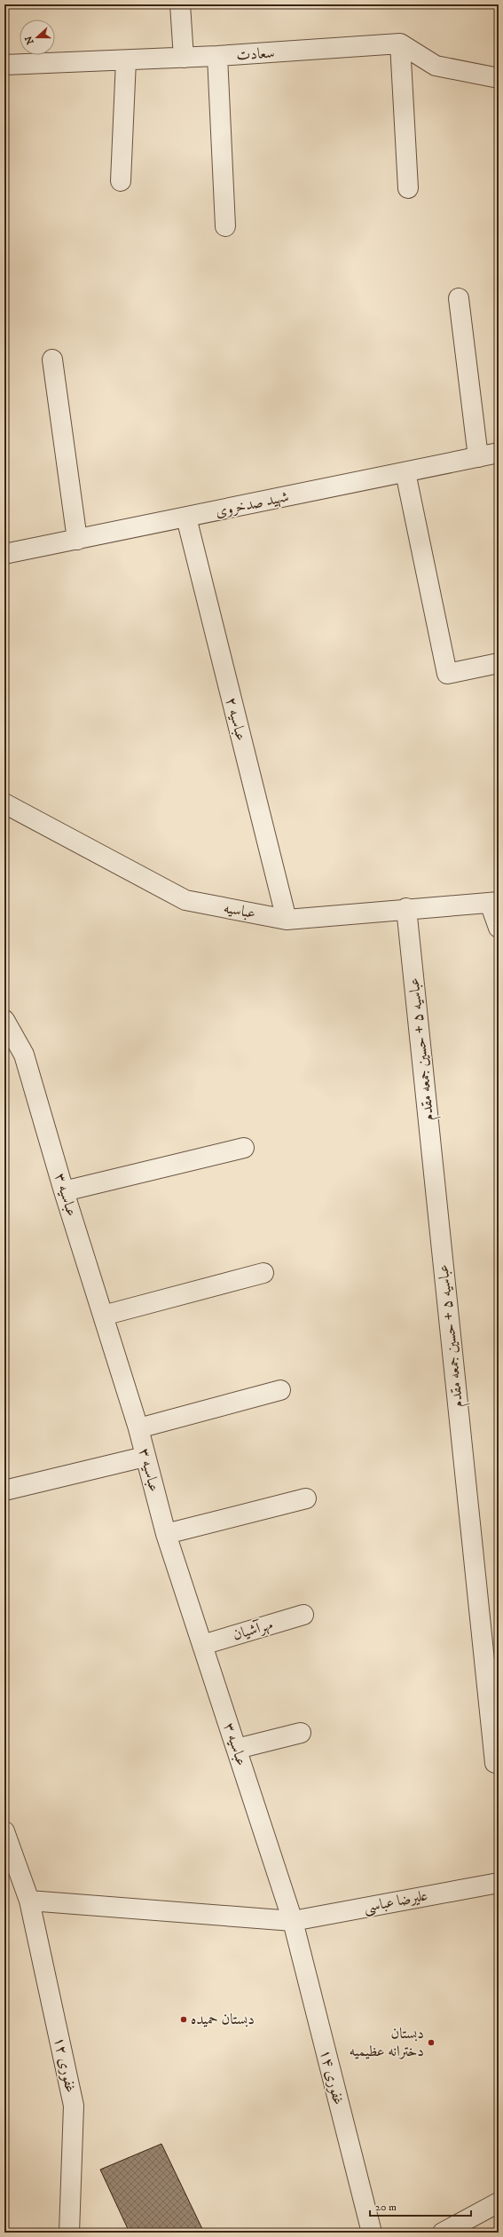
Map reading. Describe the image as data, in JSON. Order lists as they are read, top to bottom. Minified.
{"streets":{"street":["سعادت","شهید صدخروی","عباسیه ۲","عباسیه","عباسیه ۵ + حسین جمعه مقدم","عباسیه ۳","مهرآشیان","علیرضا عباسی","غفوری ۱۲","غفوری ۱۴"]},"crossings":[["شهید صدخروی","عباسیه ۲"],["عباسیه ۲","عباسیه"],["عباسیه","عباسیه ۵ + حسین جمعه مقدم"],["عباسیه ۳","مهرآشیان"],["عباسیه ۳","علیرضا عباسی"],["عباسیه ۳","غفوری ۱۴"],["علیرضا عباسی","غفوری ۱۲"],["علیرضا عباسی","غفوری ۱۴"]],"places":["دبستان حمیده","دبستان دخترانه عظیمیه"],"scale_bar":"20 m","north":"left"}
